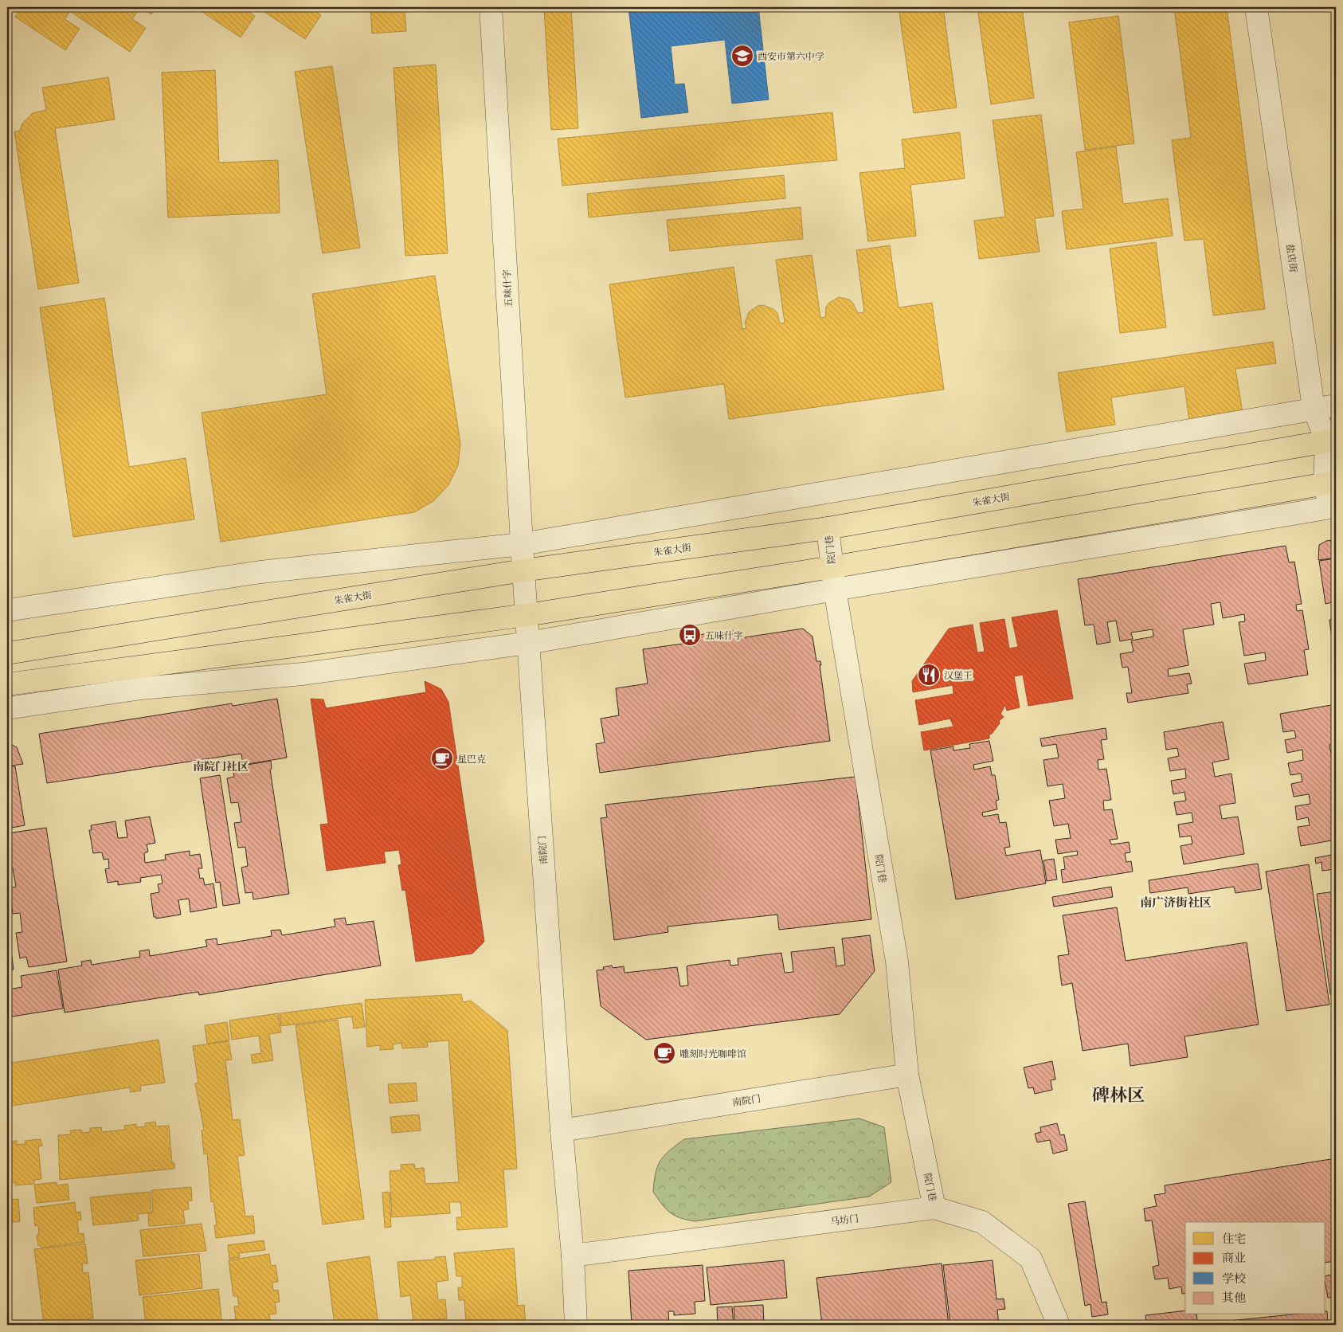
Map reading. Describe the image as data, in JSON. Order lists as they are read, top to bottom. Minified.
{"streets":{"main road":["朱雀大街"],"street":["盐店街","五味什字","院门巷","南院门","马坊门"]},"crossings":[["盐店街","朱雀大街"],["五味什字","朱雀大街"],["五味什字","南院门"],["朱雀大街","院门巷"],["朱雀大街","南院门"],["院门巷","南院门"],["院门巷","马坊门"],["南院门","马坊门"]],"districts":["南院门社区","南广济街社区","碑林区"],"places":{"school or university":["西安市第六中学"],"bus stop":["五味什字"],"restaurant":["汉堡王"],"cafe":["星巴克","雕刻时光咖啡馆"]},"legend":["住宅","商业","学校","其他"]}
